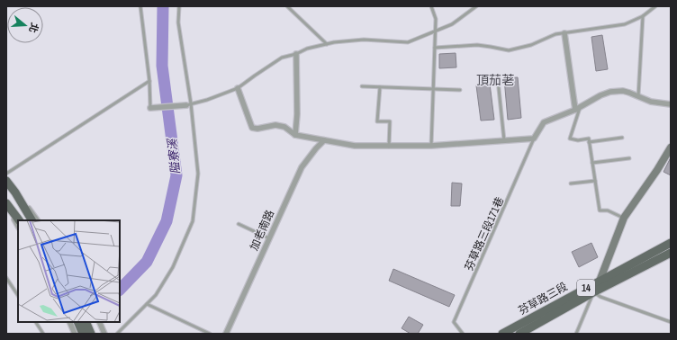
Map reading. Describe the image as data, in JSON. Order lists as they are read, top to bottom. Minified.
{"streets":{"main road":["14","芬草路三段"],"street":["加老南路"],"lane":["芬草路三段171巷"]},"districts":["頂茄荖"],"water":["隘寮溪"],"north":"right"}
